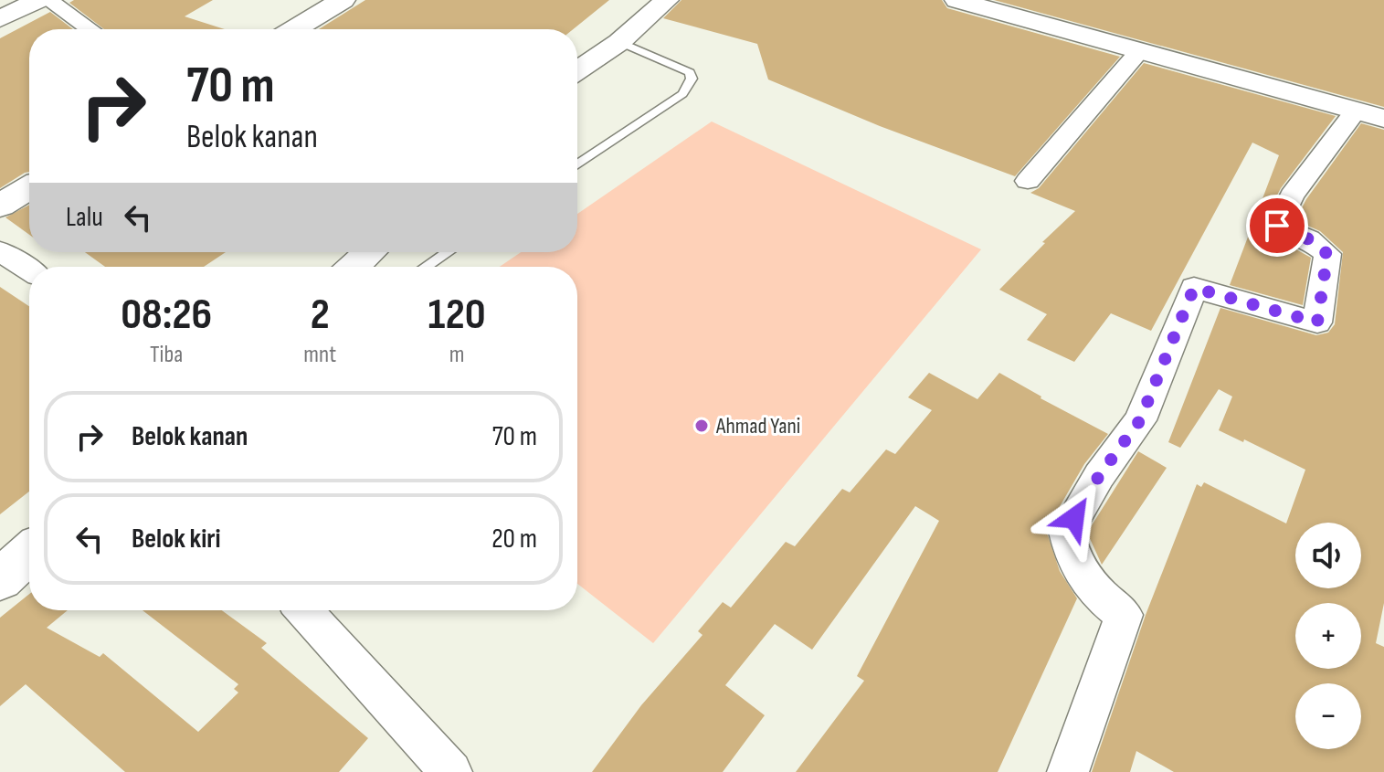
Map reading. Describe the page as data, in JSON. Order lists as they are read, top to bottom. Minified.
{"places":["Ahmad Yani"],"page":{"turn":["70 m","Belok kanan"],"then":"Lalu","eta":["08:26","Tiba","2","mnt","120","m"],"list":[{"name":"Belok kanan","value":"70 m"},{"name":"Belok kiri","value":"20 m"}],"map_buttons":["+","−"]}}
